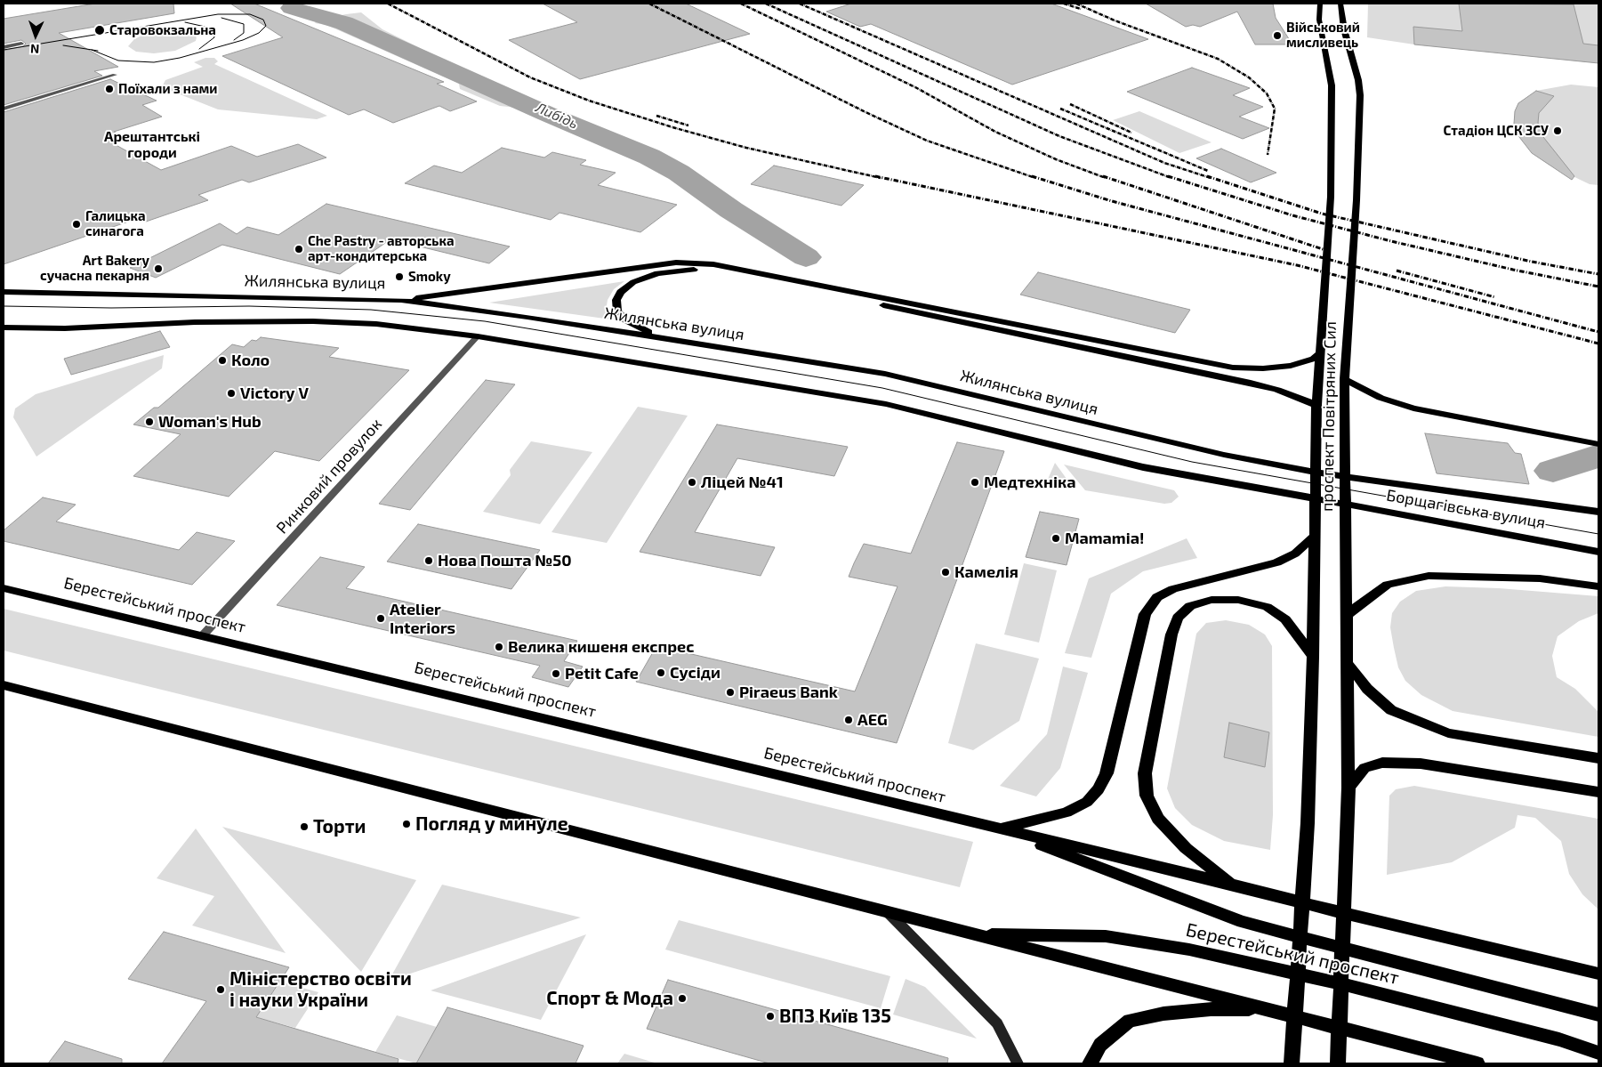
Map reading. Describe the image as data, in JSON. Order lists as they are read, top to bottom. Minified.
{"streets":{"main road":["Жилянська вулиця","проспект Повітряних Сил","Борщагівська вулиця","Берестейський проспект"],"street":["Ринковий провулок"]},"crossings":[["Жилянська вулиця","Борщагівська вулиця"],["Ринковий провулок","Борщагівська вулиця"],["Ринковий провулок","Берестейський проспект"]],"districts":["Арештантські городи"],"water":["Либідь"],"places":["Старовокзальна","Військовий мисливець","Поїхали з нами","Стадіон ЦСК ЗСУ","Галицька синагога","Che Pastry - авторська арт-кондитерська","Art Bakery сучасна пекарня","Smoky","Коло","Victory V","Woman's Hub","Ліцей №41","Медтехніка","Mamamia!","Нова Пошта №50","Камелія","Atelier Interiors","Велика кишеня експрес","Сусіди","Petit Cafe","Piraeus Bank","AEG","Погляд у минуле","Торти","Міністерство освіти і науки України","Спорт & Мода","ВПЗ Київ 135"],"north":"bottom"}
